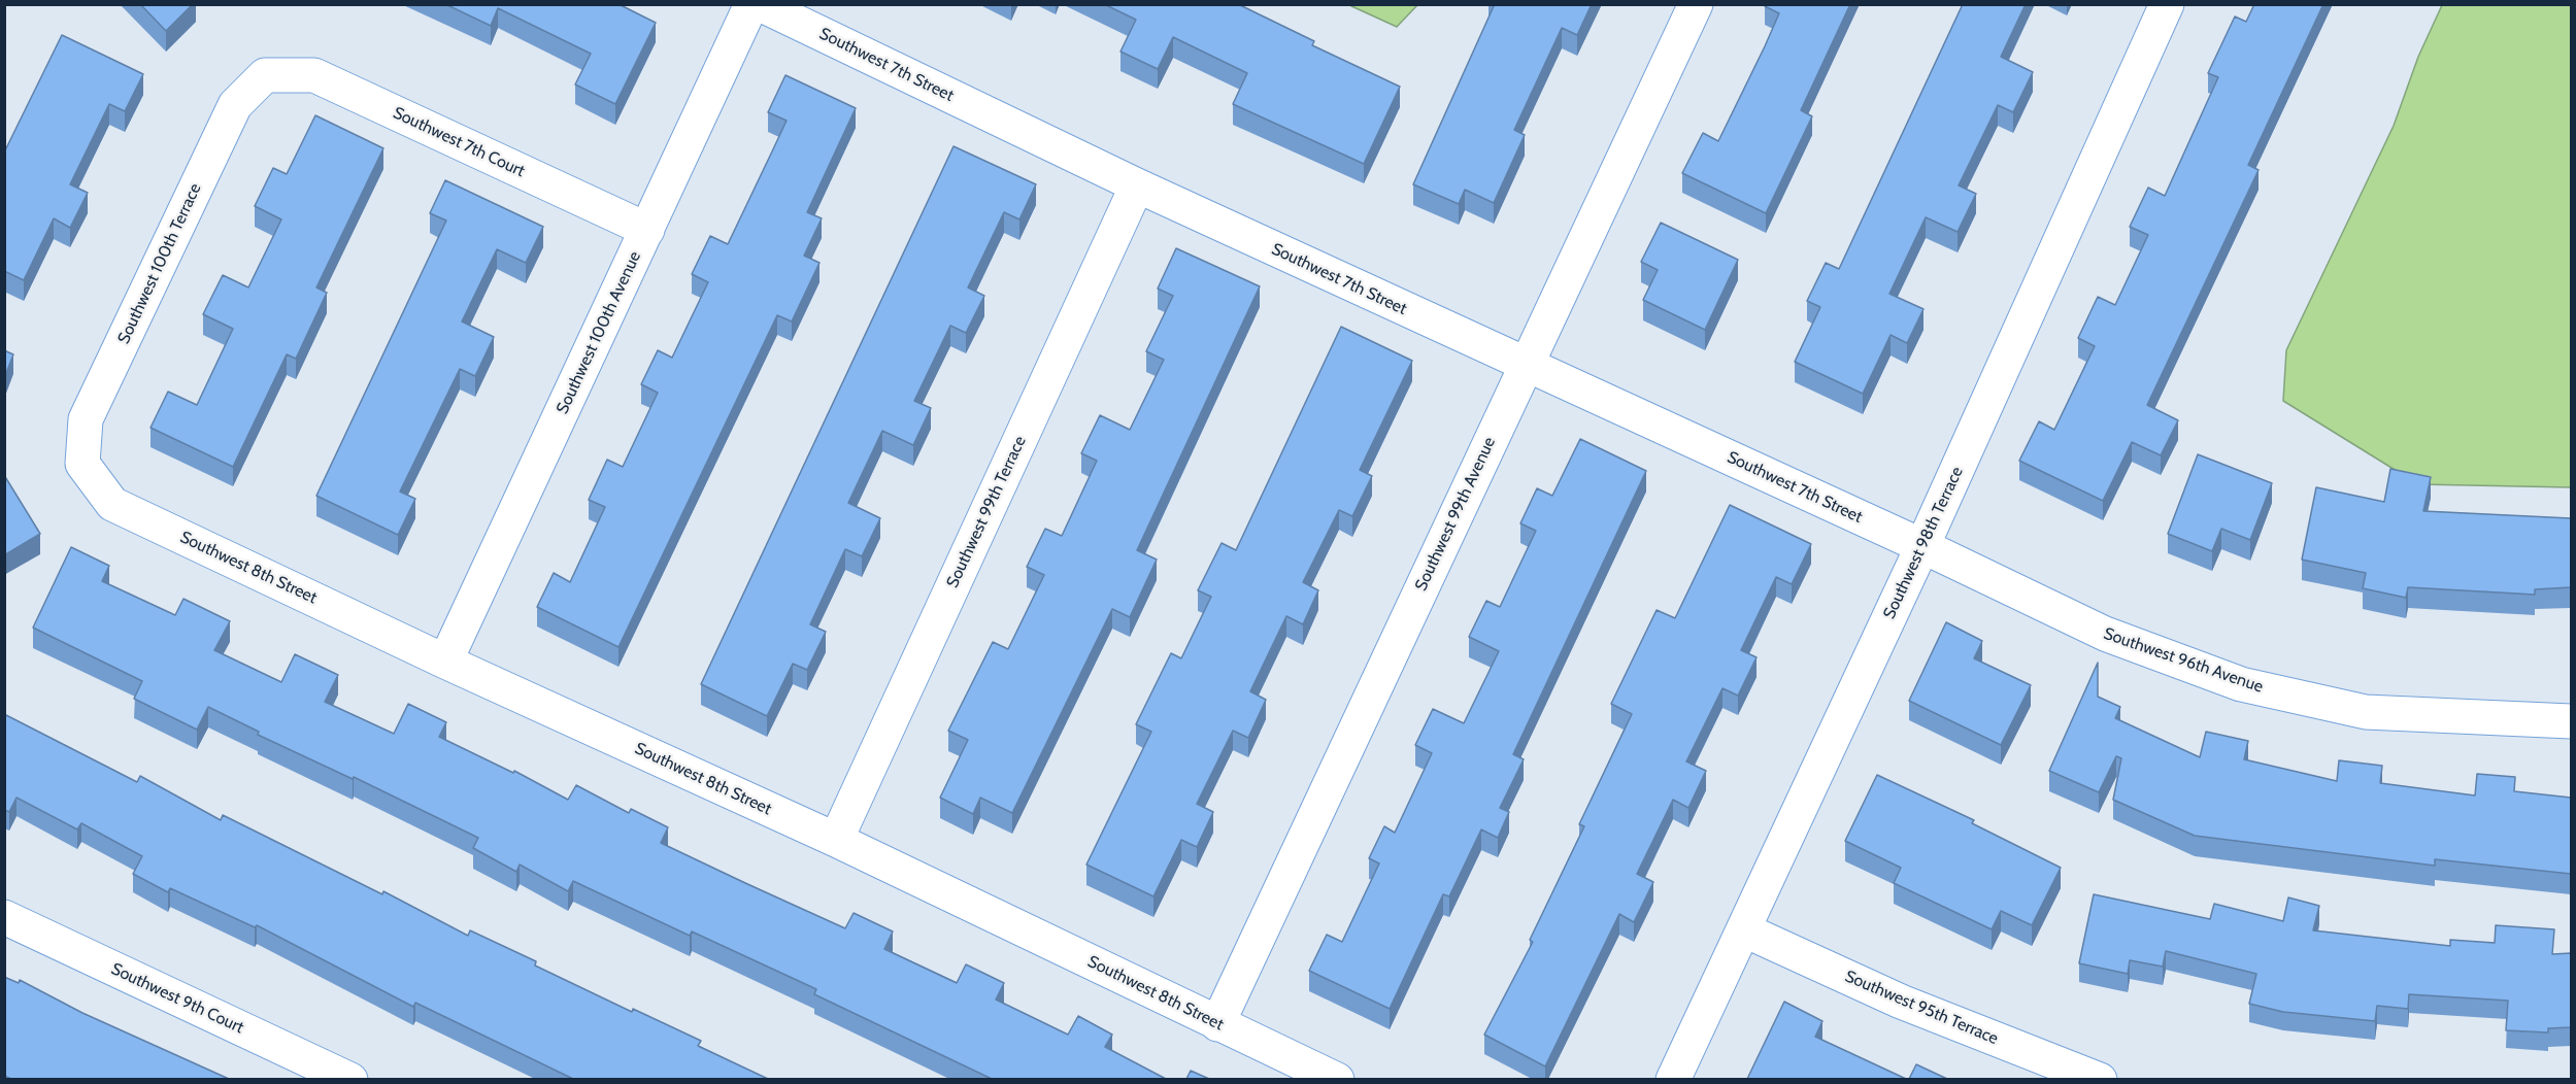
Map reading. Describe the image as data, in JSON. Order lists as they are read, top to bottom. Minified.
{"streets":{"street":["Southwest 7th Street","Southwest 7th Court","Southwest 100th Terrace","Southwest 100th Avenue","Southwest 99th Terrace","Southwest 99th Avenue","Southwest 98th Terrace","Southwest 8th Street","Southwest 96th Avenue","Southwest 9th Court","Southwest 95th Terrace"]},"crossings":[["Southwest 7th Street","Southwest 99th Terrace"],["Southwest 7th Street","Southwest 99th Avenue"],["Southwest 7th Street","Southwest 98th Terrace"],["Southwest 7th Street","Southwest 96th Avenue"],["Southwest 7th Court","Southwest 100th Terrace"],["Southwest 7th Court","Southwest 100th Avenue"],["Southwest 100th Terrace","Southwest 8th Street"],["Southwest 100th Avenue","Southwest 8th Street"],["Southwest 99th Terrace","Southwest 8th Street"],["Southwest 99th Avenue","Southwest 8th Street"],["Southwest 98th Terrace","Southwest 96th Avenue"],["Southwest 98th Terrace","Southwest 95th Terrace"]]}
